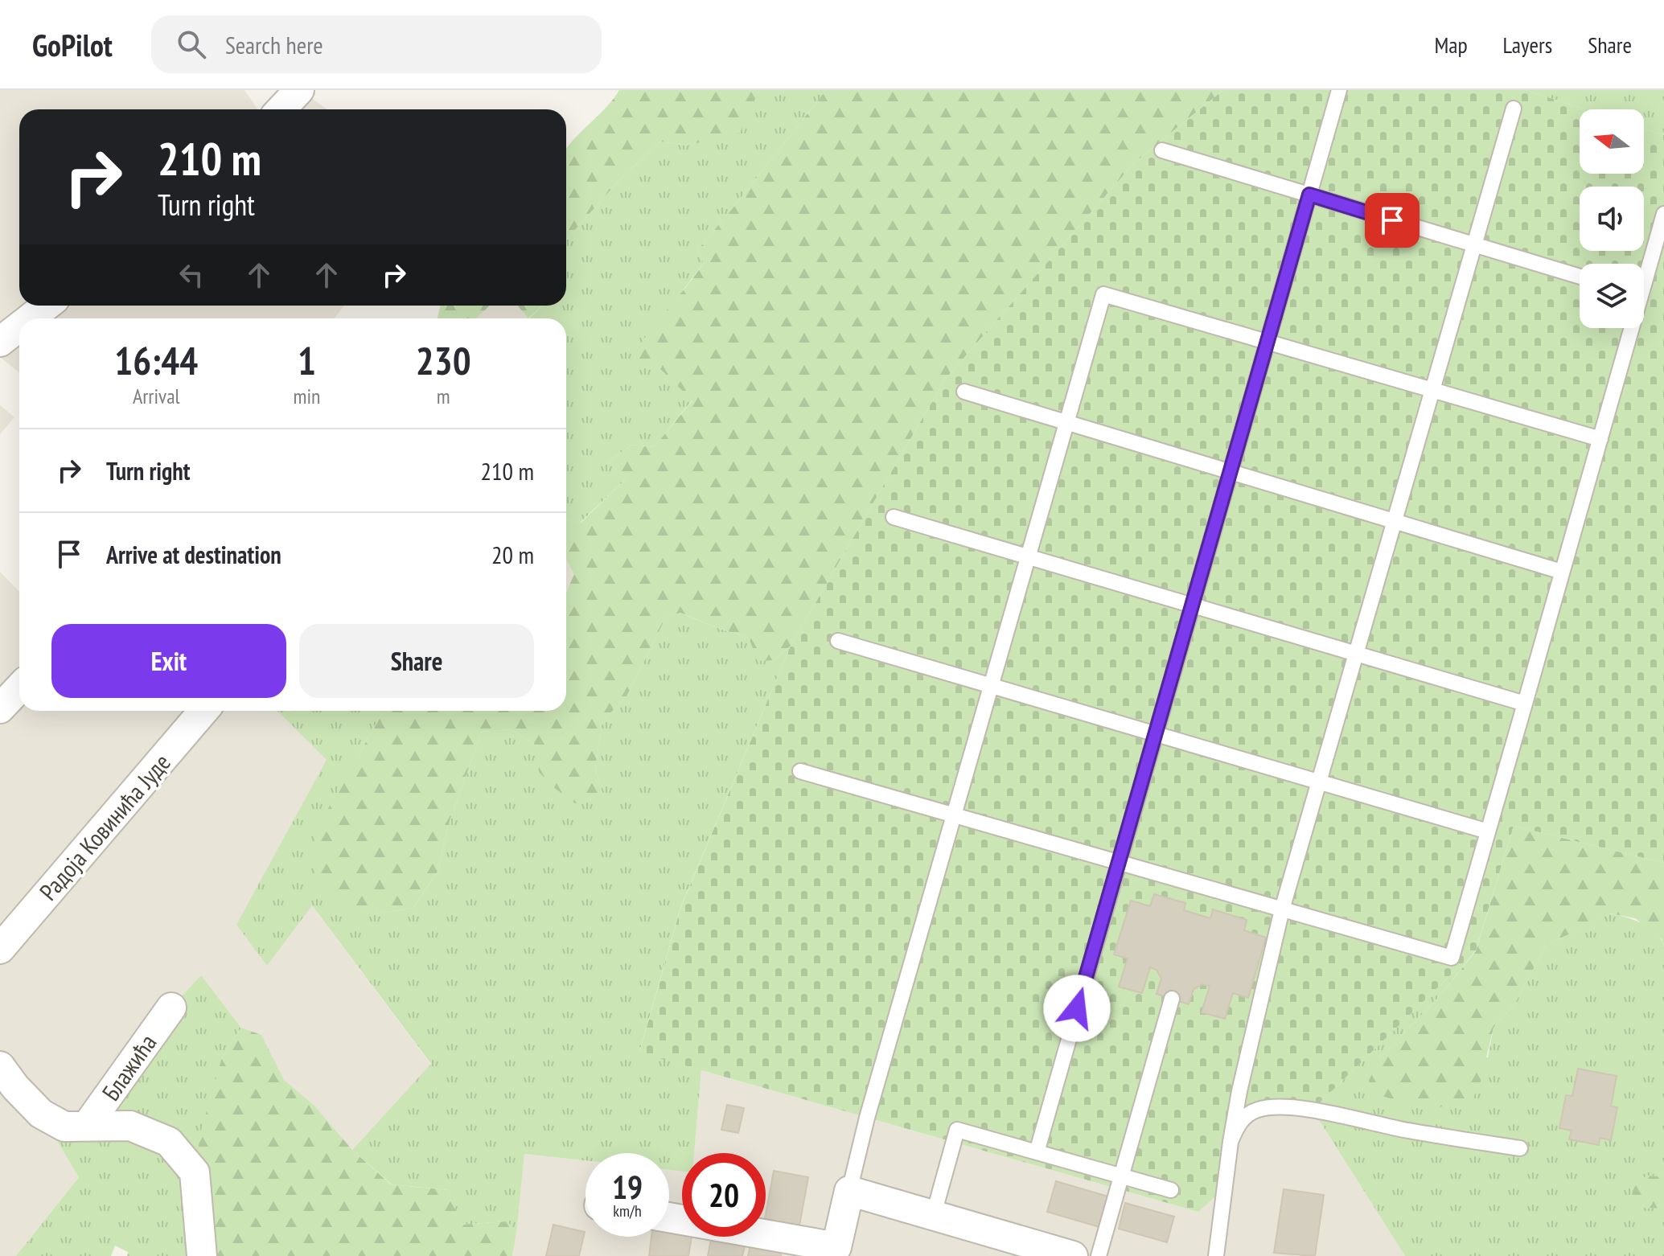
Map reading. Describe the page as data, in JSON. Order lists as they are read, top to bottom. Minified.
{"streets":{"street":["Радоја Ковинића Јуде","Блажића"]},"north":"left","page":{"header":"GoPilot","search":"Search here","nav":["Map","Layers","Share"],"turn":["210 m","Turn right"],"eta":["16:44","Arrival","1","min","230","m"],"list":[{"name":"Turn right","value":"210 m"},{"name":"Arrive at destination","value":"20 m"}],"buttons":["Exit","Share"],"speed":"19 km/h","limit":"20"}}
